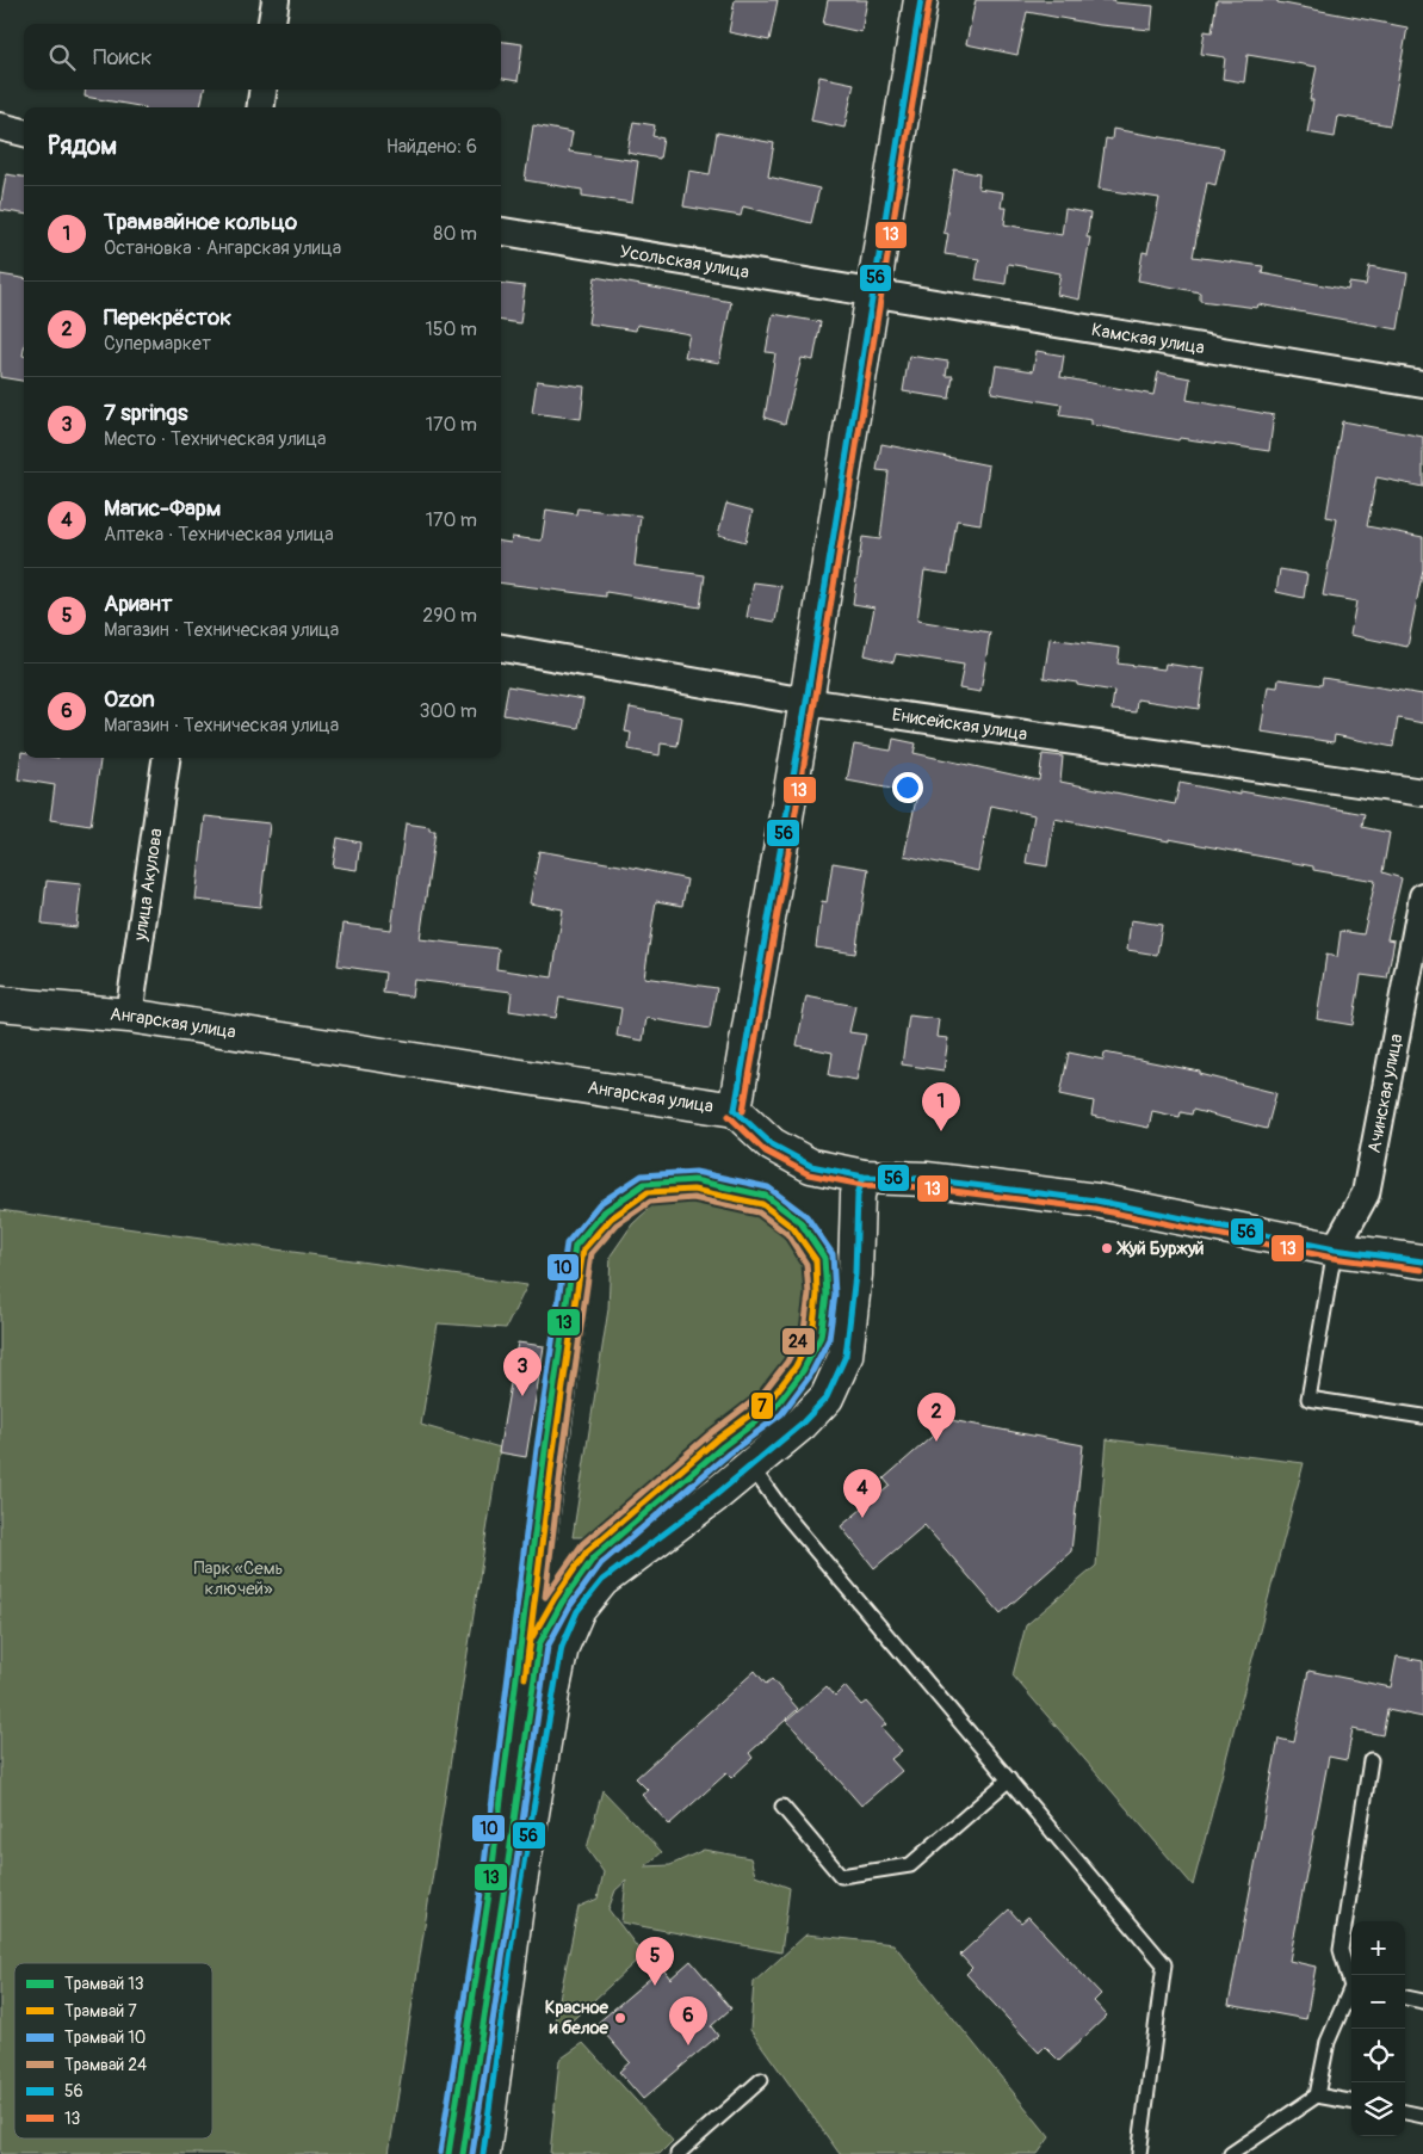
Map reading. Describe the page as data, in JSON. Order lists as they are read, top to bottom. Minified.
{"streets":{"street":["Усольская улица","Камская улица","Енисейская улица","улица Акулова","Ангарская улица","Ачинская улица"]},"crossings":[["Усольская улица","Камская улица"],["улица Акулова","Ангарская улица"],["Ангарская улица","Ачинская улица"]],"parks":["Парк «Семь ключей»"],"places":["Жуй Буржуй","Красное и белое"],"lines":["transit line 56","transit line 13","tram line 10","tram line 13","tram line 7","tram line 24"],"legend":["Трамвай 13","Трамвай 7","Трамвай 10","Трамвай 24","56","13"],"page":{"search":"Поиск","heading":["Рядом","Найдено: 6"],"list":[{"mark":"1","name":"Трамвайное кольцо","note":"Остановка · Ангарская улица","value":"80 m"},{"mark":"2","name":"Перекрёсток","note":"Супермаркет","value":"150 m"},{"mark":"3","name":"7 springs","note":"Место · Техническая улица","value":"170 m"},{"mark":"4","name":"Магис-Фарм","note":"Аптека · Техническая улица","value":"170 m"},{"mark":"5","name":"Ариант","note":"Магазин · Техническая улица","value":"290 m"},{"mark":"6","name":"Ozon","note":"Магазин · Техническая улица","value":"300 m"}],"pins":["1","3","2","4","5","6"],"map_buttons":["+","−"]}}
